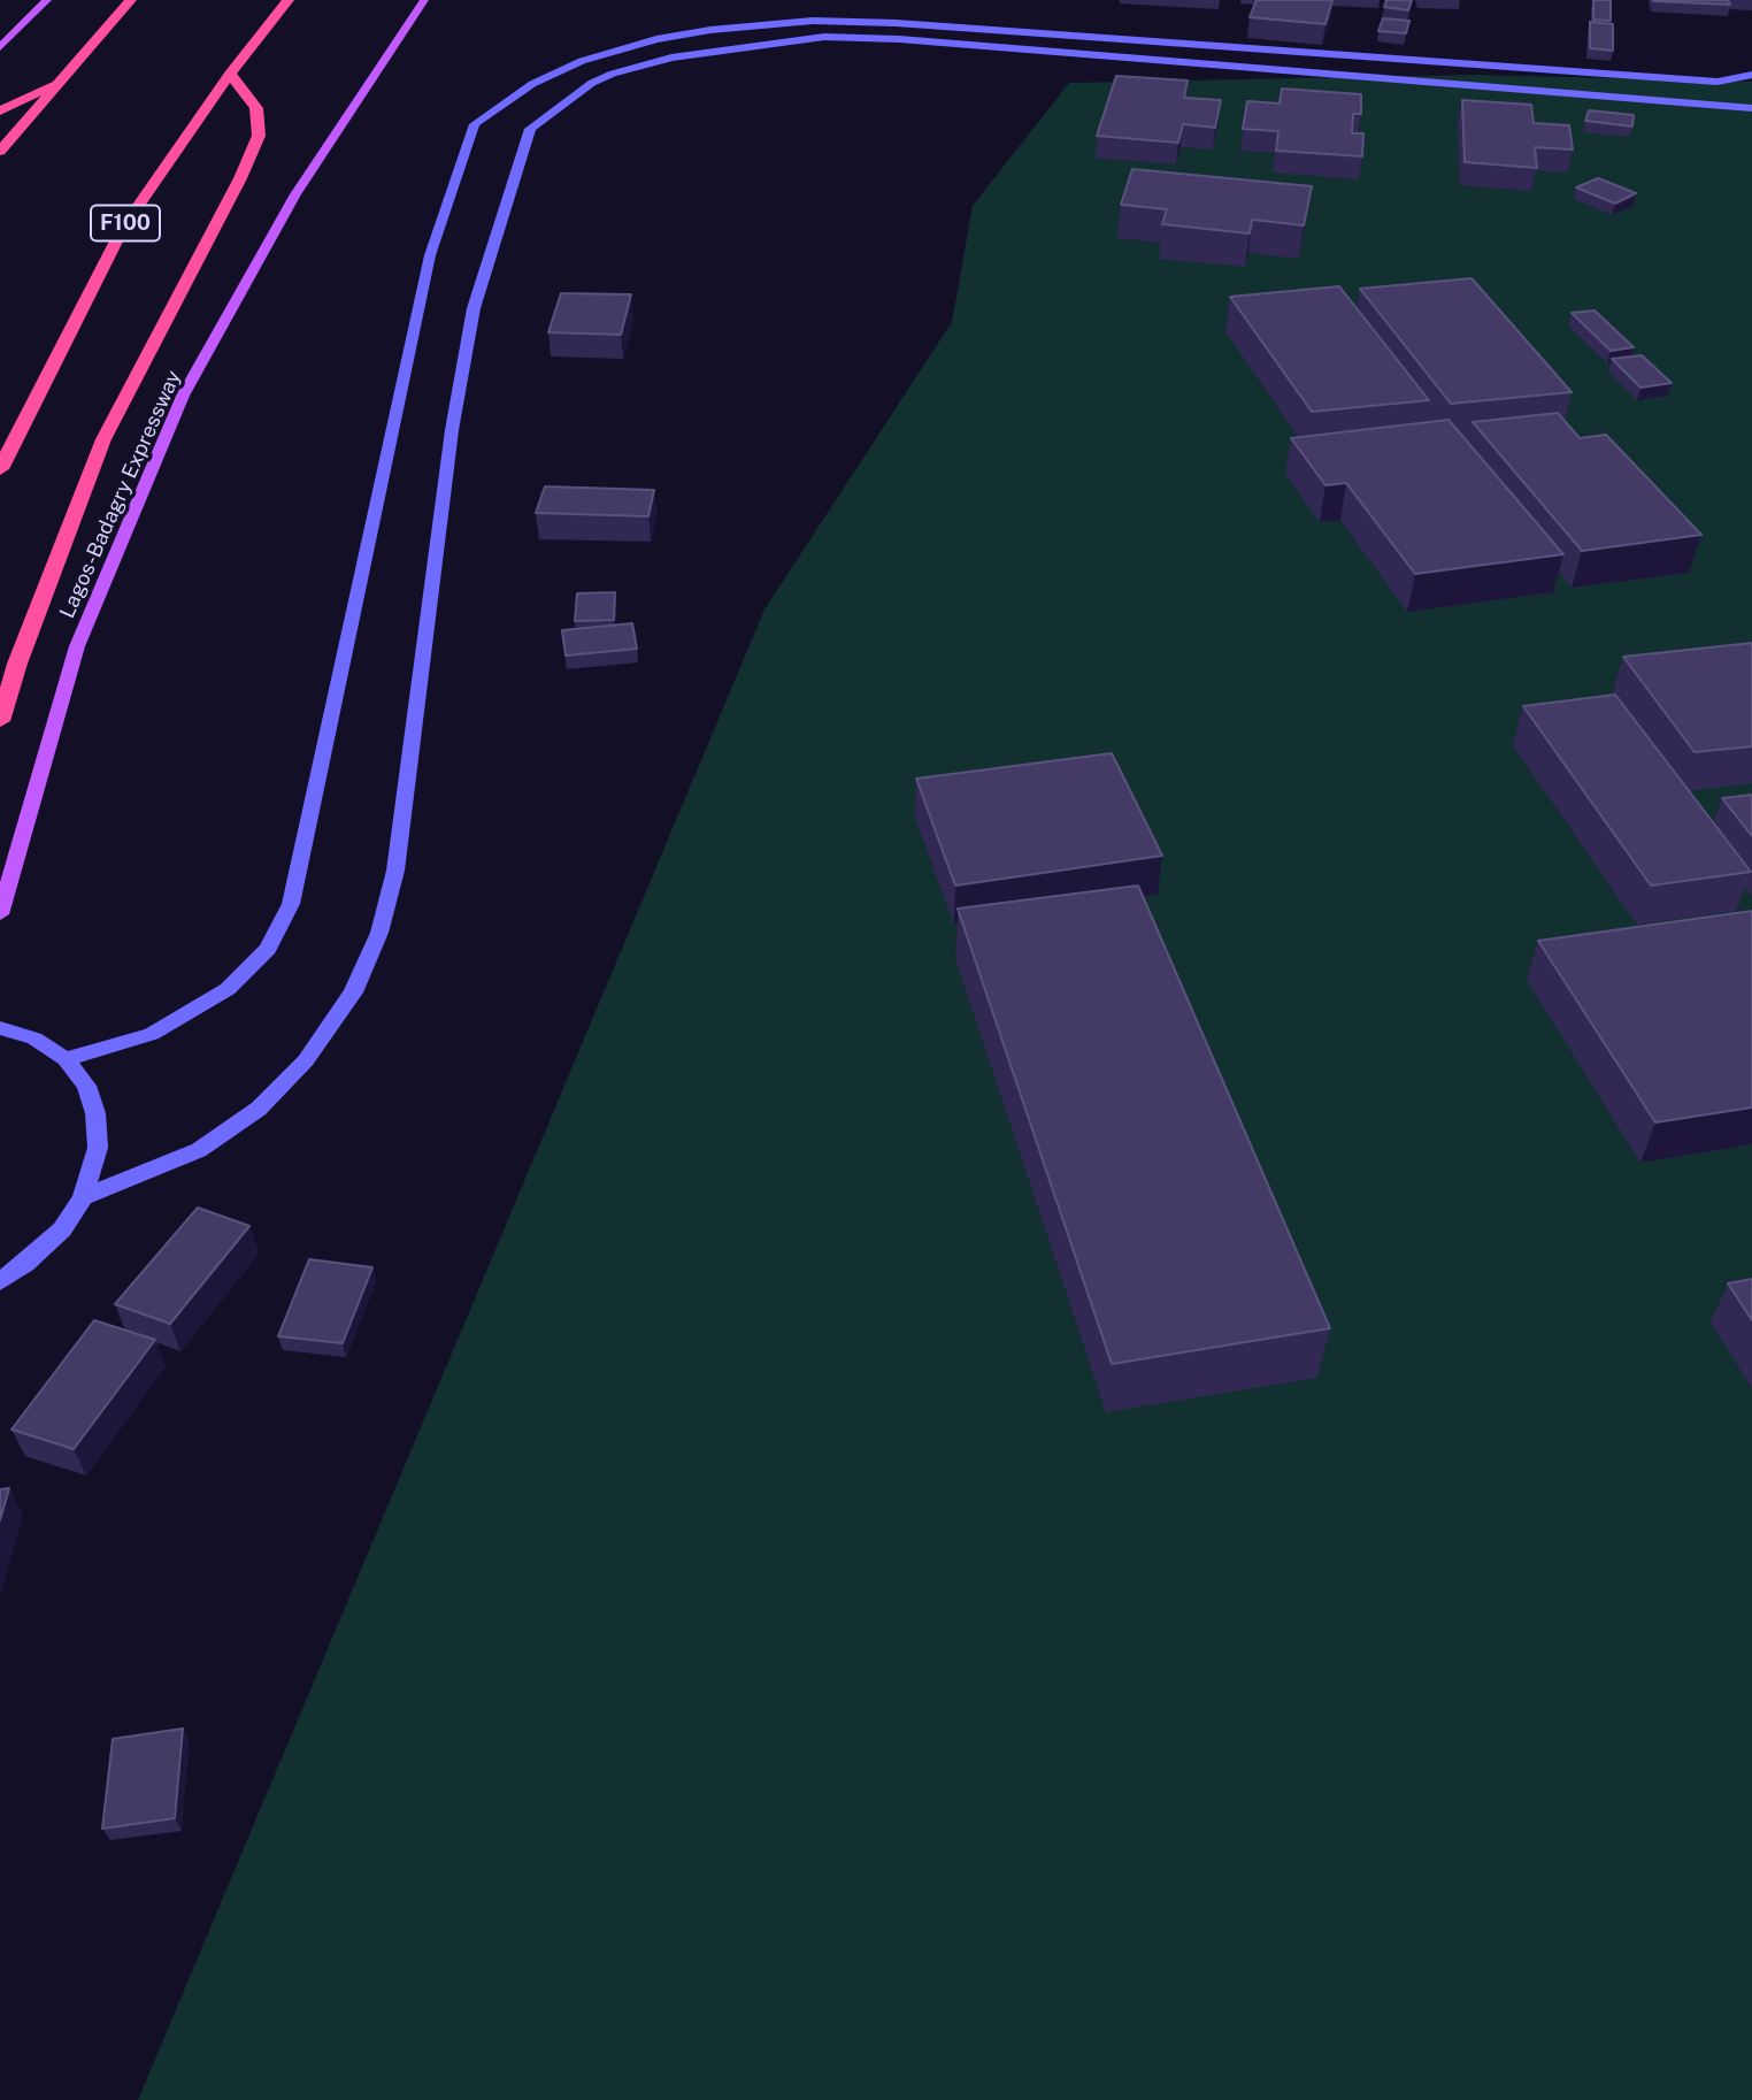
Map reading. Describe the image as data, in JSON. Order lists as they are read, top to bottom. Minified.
{"streets":{"highway":["F100"],"main road":["Lagos-Badagry Expressway"]}}
